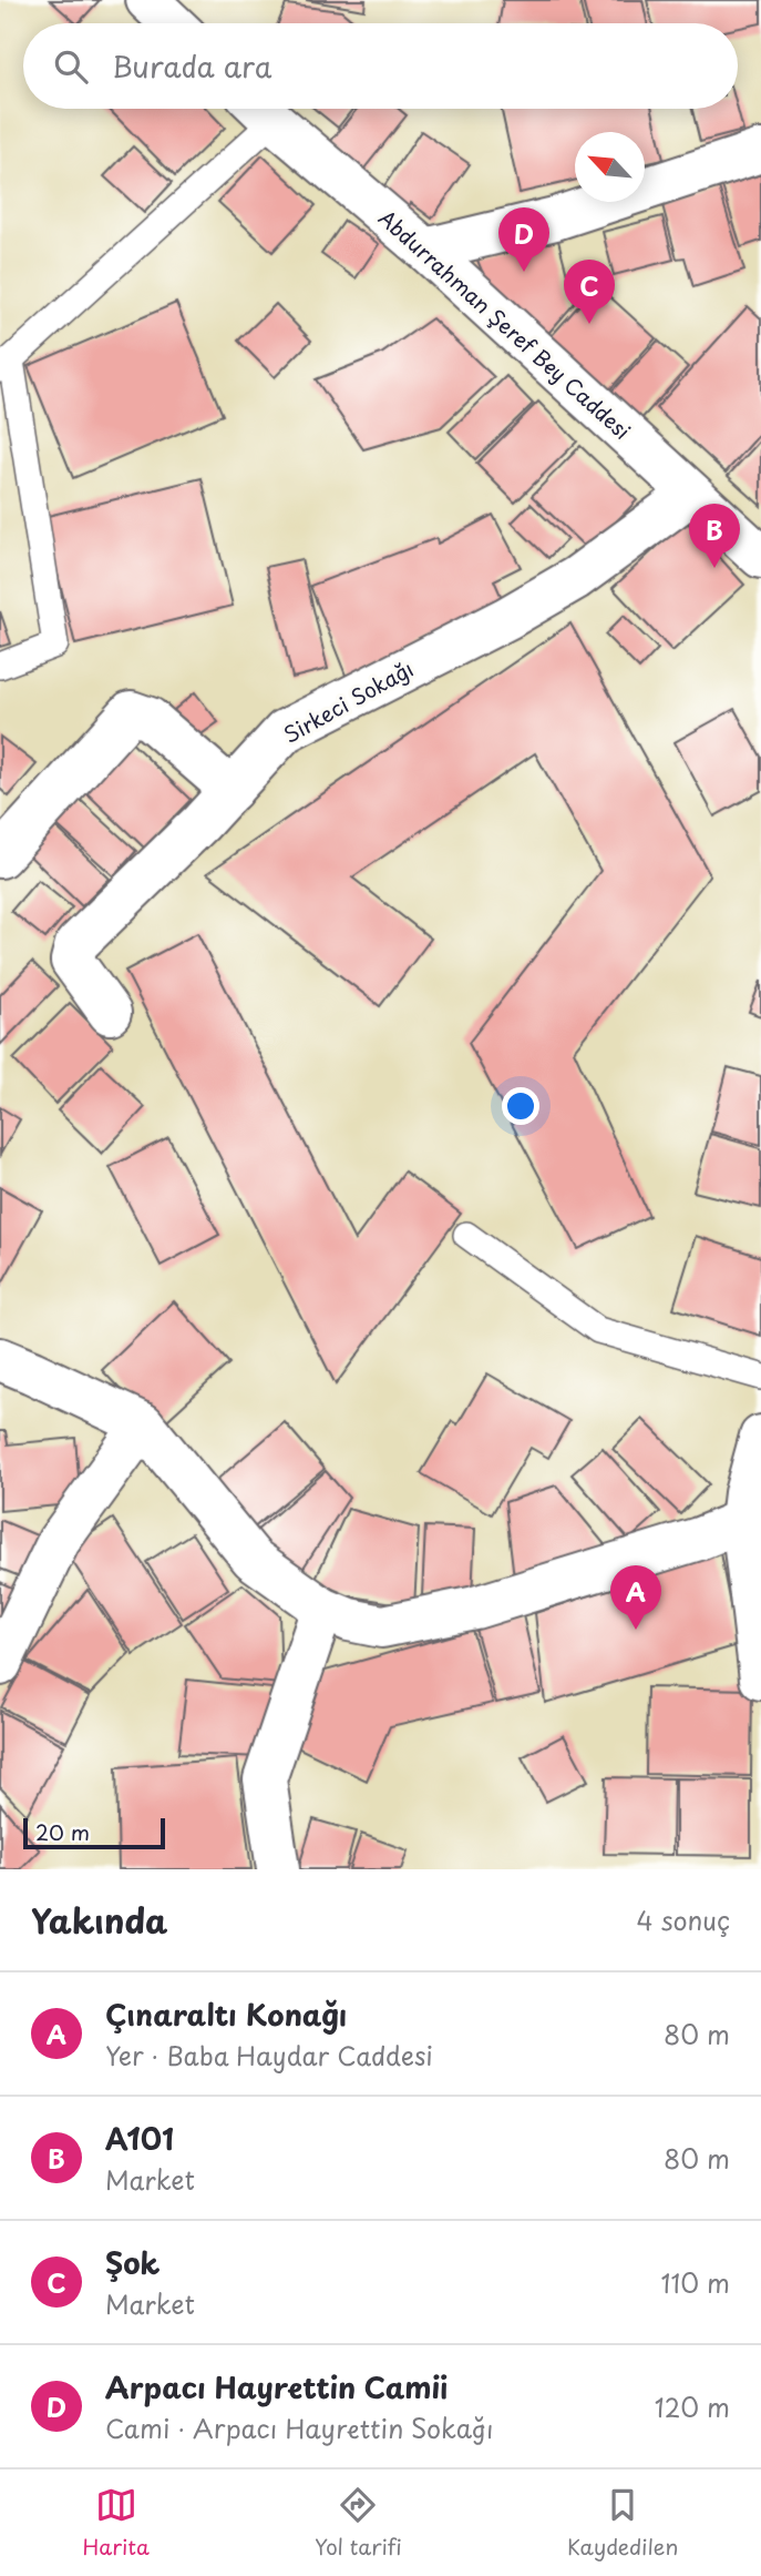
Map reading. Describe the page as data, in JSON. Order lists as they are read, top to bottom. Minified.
{"streets":{"street":["Abdurrahman Şeref Bey Caddesi","Sirkeci Sokağı"]},"crossings":[["Abdurrahman Şeref Bey Caddesi","Sirkeci Sokağı"]],"scale_bar":"20 m","north":"top left","page":{"search":"Burada ara","pins":["D","C","B","A"],"scale":"20 m","heading":["Yakında","4 sonuç"],"list":[{"mark":"A","name":"Çınaraltı Konağı","note":"Yer · Baba Haydar Caddesi","value":"80 m"},{"mark":"B","name":"A101","note":"Market","value":"80 m"},{"mark":"C","name":"Şok","note":"Market","value":"110 m"},{"mark":"D","name":"Arpacı Hayrettin Camii","note":"Cami · Arpacı Hayrettin Sokağı","value":"120 m"}],"nav":["Harita","Yol tarifi","Kaydedilen"]}}
